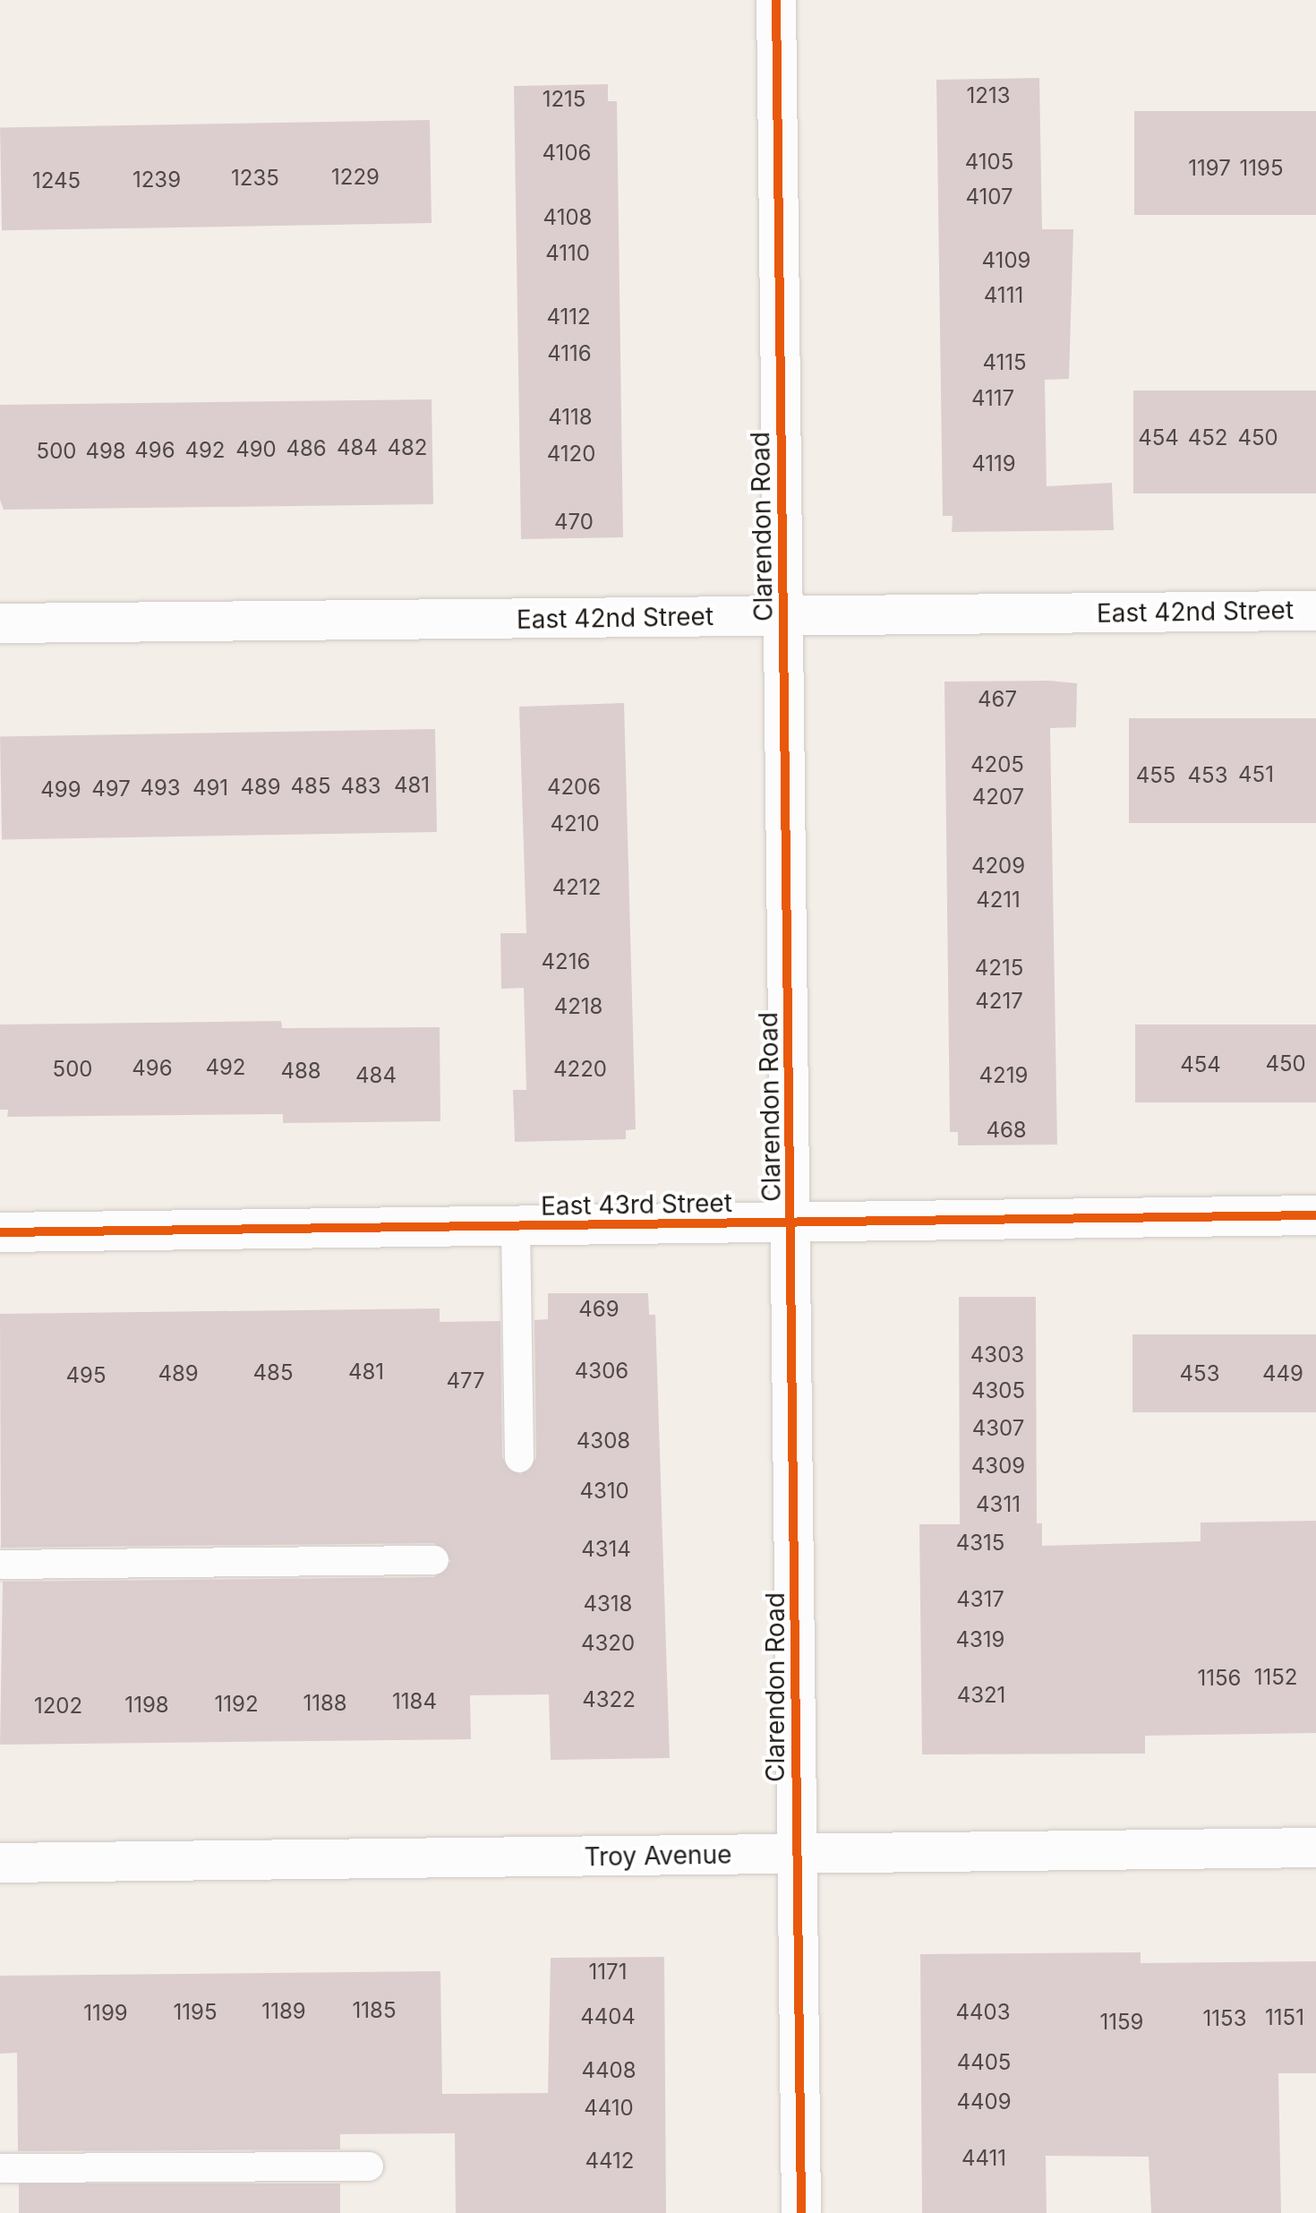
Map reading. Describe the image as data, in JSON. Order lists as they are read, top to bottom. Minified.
{"streets":{"street":["Clarendon Road","East 42nd Street","East 43rd Street","Troy Avenue"]},"crossings":[["Clarendon Road","East 42nd Street"],["Clarendon Road","East 43rd Street"],["Clarendon Road","Troy Avenue"]],"house_numbers":["1213","1215","4106","4105","1197","1195","1229","1235","1239","1245","4107","4108","4110","4109","4111","4112","4116","4115","4117","4118","454","452","450","484","482","486","490","496","492","500","498","4120","4119","470","467","4205","451","455","453","481","485","483","489","4206","493","491","497","499","4207","4210","4209","4212","4211","4216","4215","4217","4218","450","454","492","496","500","4220","488","484","4219","468","469","4303","4306","481","485","489","453","449","495","477","4305","4307","4308","4309","4310","4311","4315","4314","4317","4318","4319","4320","1152","1156","4321","4322","1184","1188","1192","1198","1202","1171","1185","1189","1195","4403","1199","4404","1151","1153","1159","4405","4408","4409","4410","4411","4412"]}
